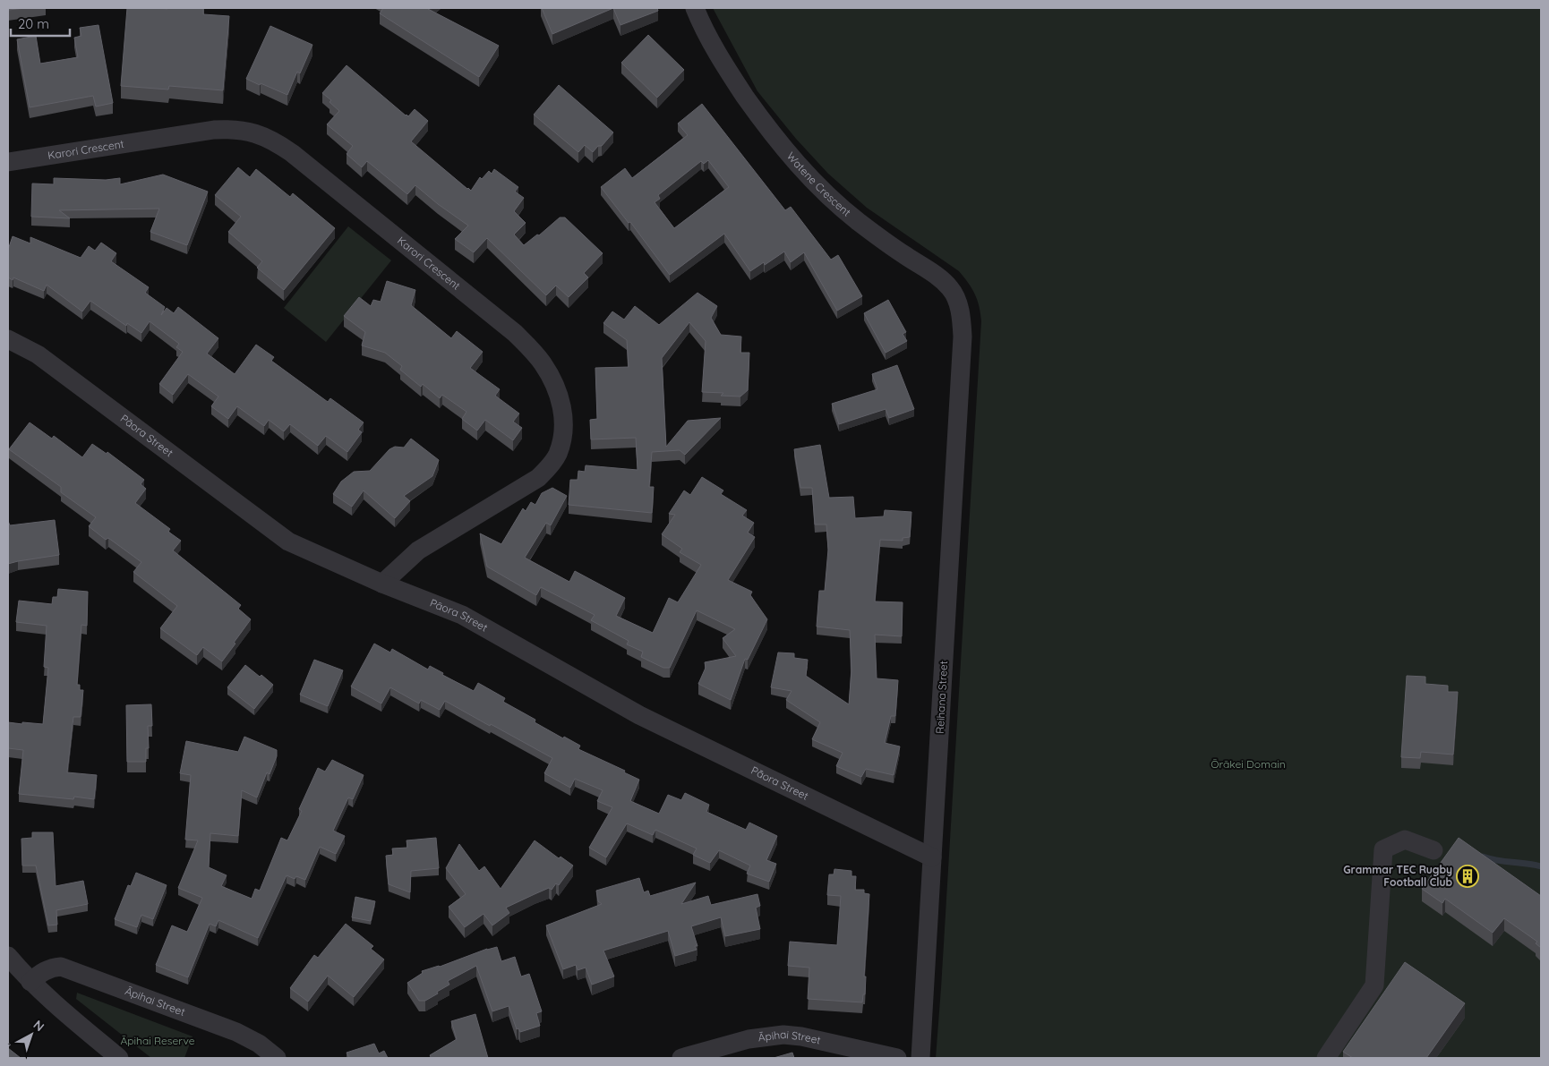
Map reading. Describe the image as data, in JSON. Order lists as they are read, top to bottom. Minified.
{"streets":{"street":["Karori Crescent","Watene Crescent","Pāora Street","Reihana Street","Āpihai Street"]},"crossings":[["Karori Crescent","Pāora Street"],["Watene Crescent","Reihana Street"],["Pāora Street","Reihana Street"]],"parks":["Ōrākei Domain","Āpihai Reserve"],"places":{"building":["Grammar TEC Rugby Football Club"]},"scale_bar":"20 m","north":"top right"}
